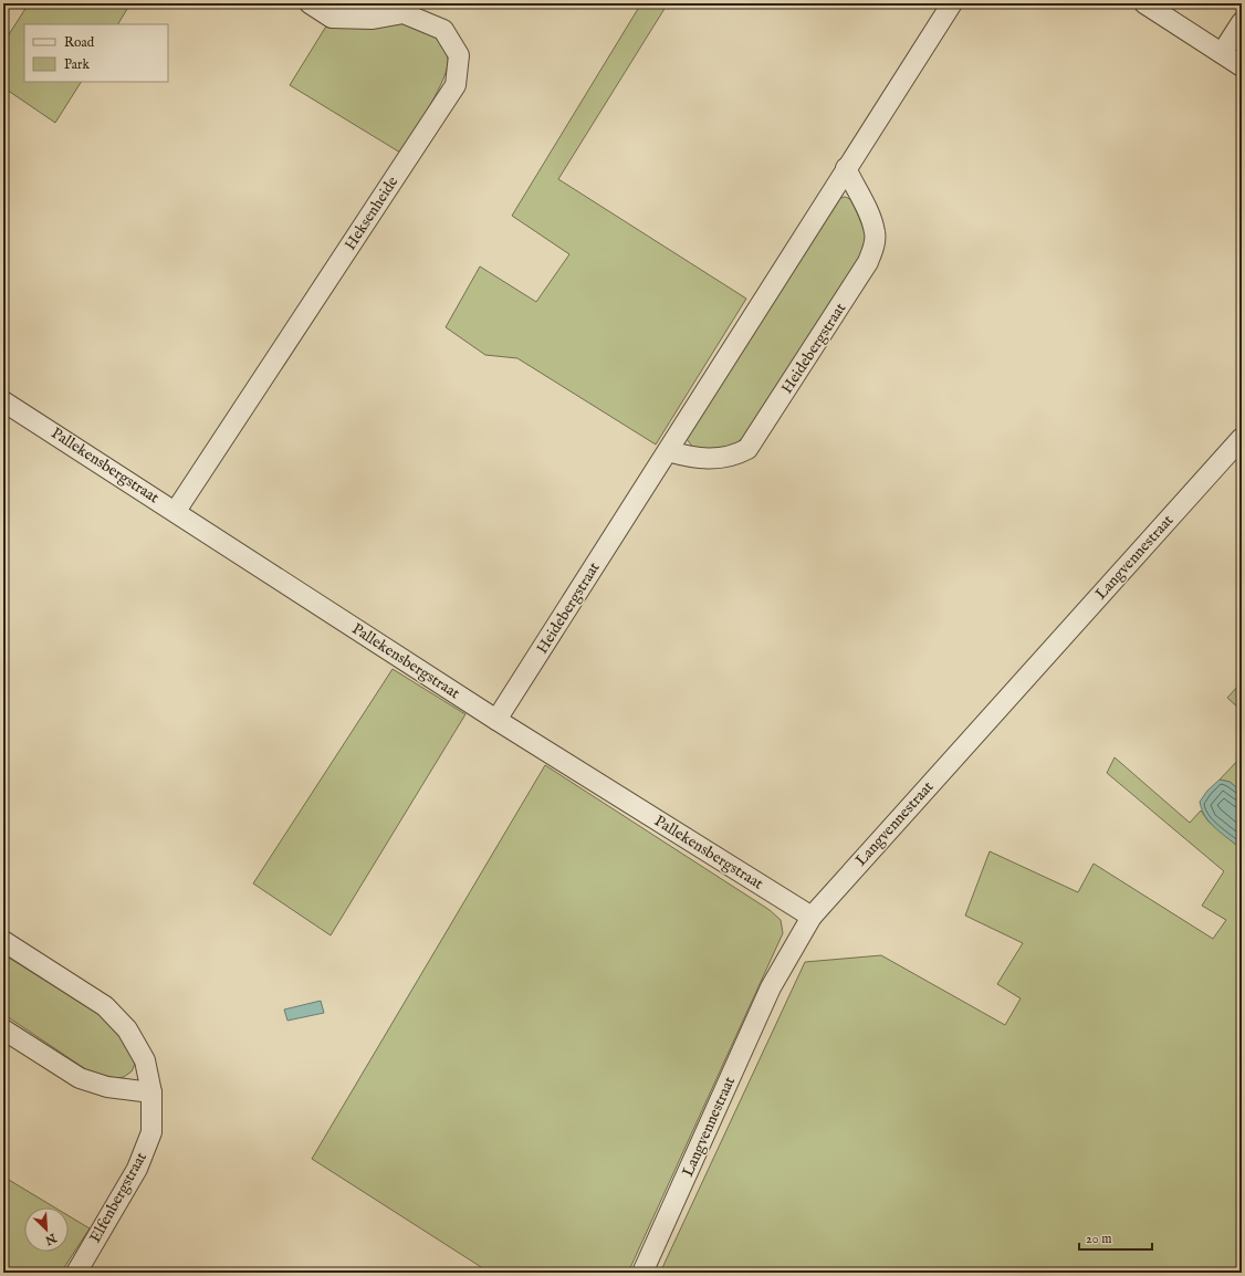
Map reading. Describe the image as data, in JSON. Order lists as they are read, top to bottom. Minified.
{"streets":{"street":["Heksenheide","Heidebergstraat","Pallekensbergstraat","Langvennestraat","Elfenbergstraat"]},"crossings":[["Heksenheide","Pallekensbergstraat"],["Heidebergstraat","Pallekensbergstraat"],["Pallekensbergstraat","Langvennestraat"]],"legend":["Road","Park"],"scale_bar":"20 m","north":"bottom right"}
